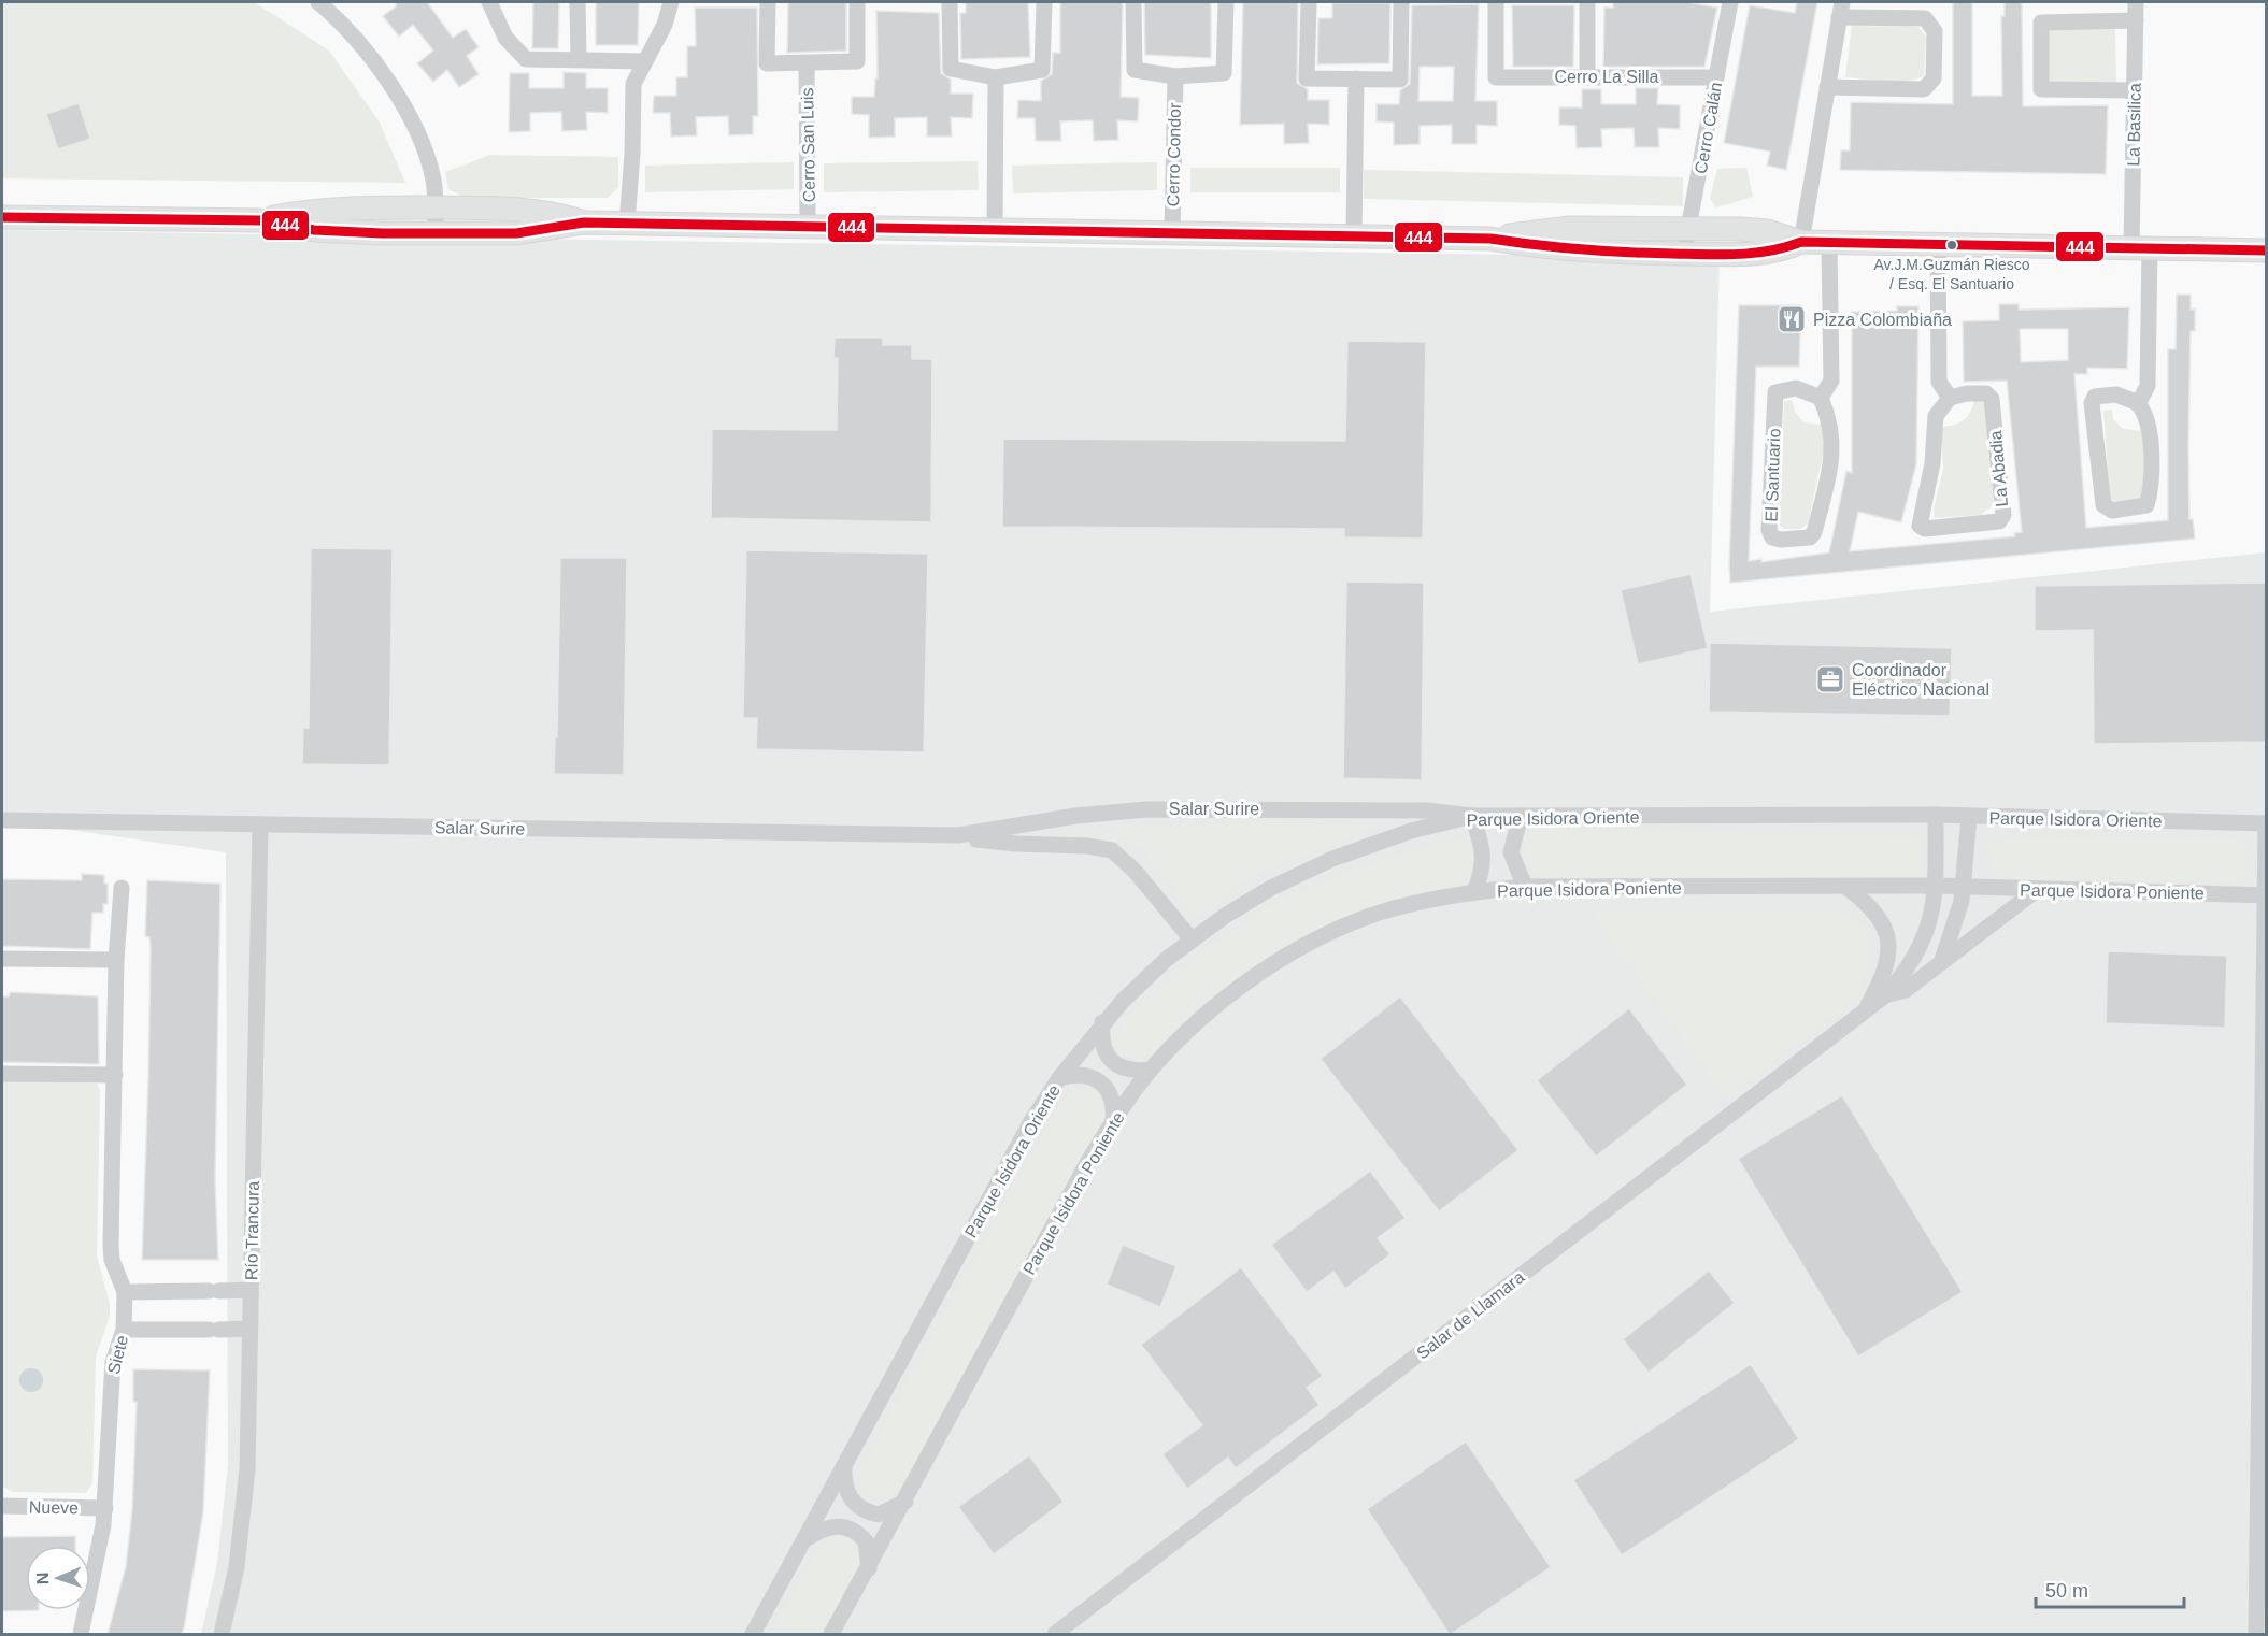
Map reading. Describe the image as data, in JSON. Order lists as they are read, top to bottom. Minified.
{"streets":{"street":["Cerro La Silla","La Basilica","Cerro Calán","Cerro San Luis","Cerro Condor","La Abadia","El Santuario","Salar Surire","Parque Isidora Oriente","Parque Isidora Poniente","Río Trancura","Salar de Llamara","Siete","Nueve"]},"crossings":[["Cerro La Silla","Cerro Calán"],["Salar Surire","Parque Isidora Oriente"],["Salar Surire","Río Trancura"],["Parque Isidora Oriente","Salar de Llamara"],["Parque Isidora Poniente","Salar de Llamara"],["Siete","Nueve"]],"places":{"other":["Av.J.M.Guzmán Riesco / Esq. El Santuario"],"restaurant":["Pizza Colombiaña"],"office":["Coordinador Eléctrico Nacional"]},"lines":["transit line 444"],"scale_bar":"50 m","north":"left"}
